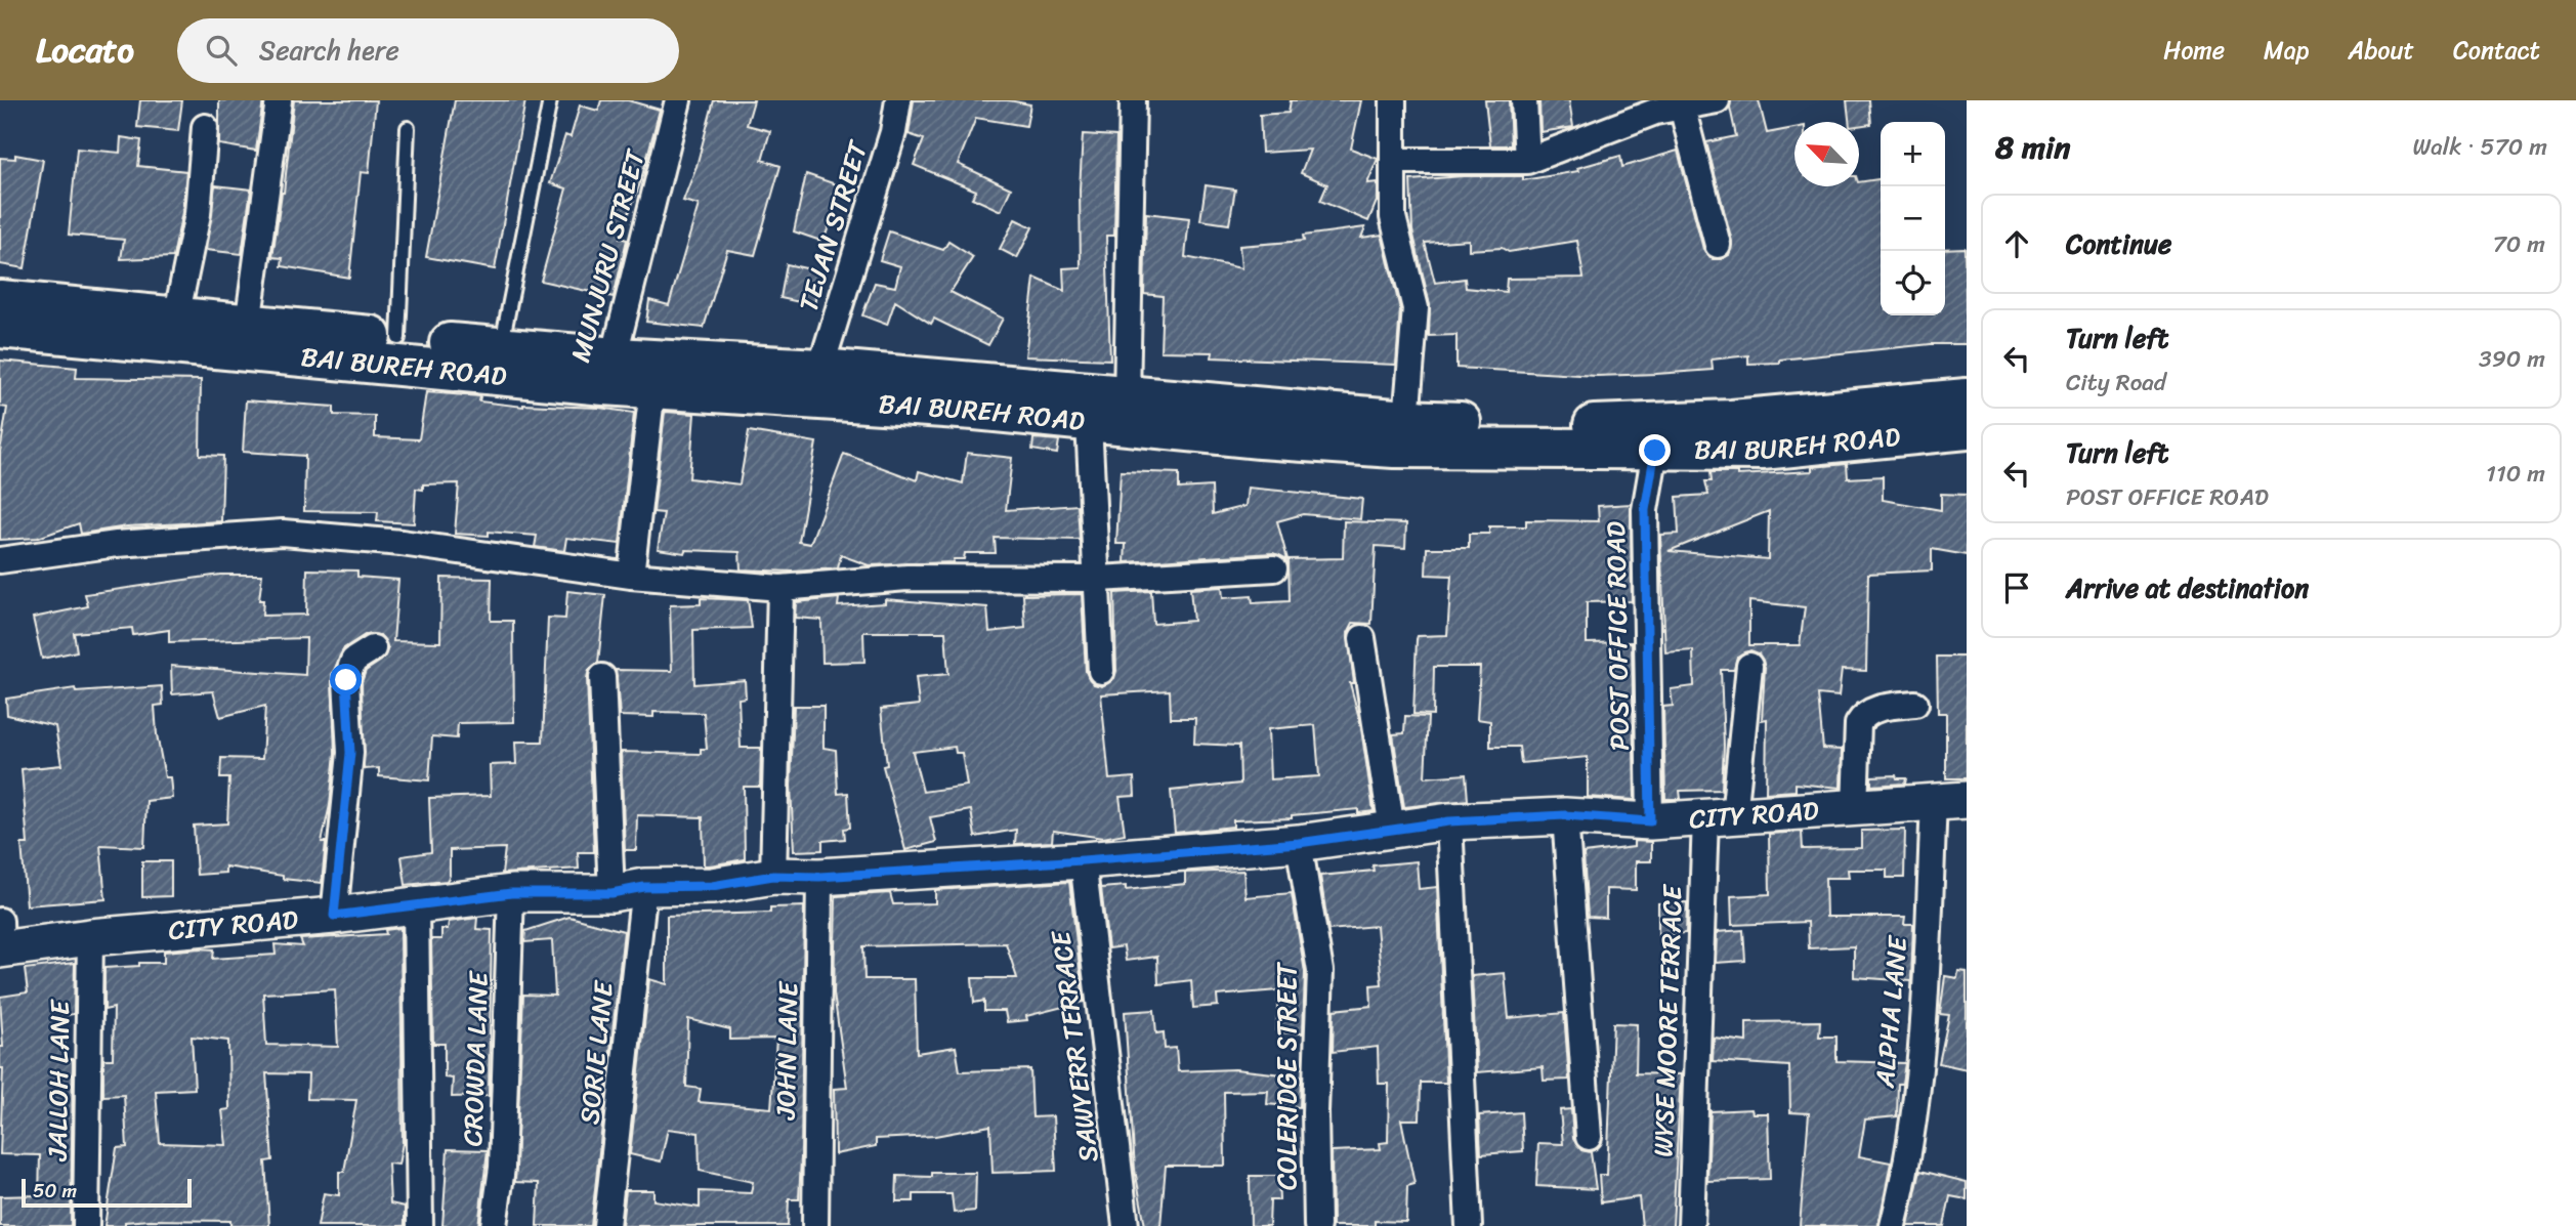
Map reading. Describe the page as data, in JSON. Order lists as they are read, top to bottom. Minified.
{"streets":{"highway":["BAI BUREH ROAD"],"main road":["CITY ROAD"],"street":["TEJAN STREET","MUNJURU STREET","POST OFFICE ROAD","ALPHA LANE","WYSE MOORE TERRACE","SAWYERR TERRACE","JOHN LANE","SORIE LANE","CROWDA LANE","COLERIDGE STREET","JALLOH LANE"]},"crossings":[["TEJAN STREET","BAI BUREH ROAD"],["MUNJURU STREET","BAI BUREH ROAD"],["BAI BUREH ROAD","POST OFFICE ROAD"],["POST OFFICE ROAD","CITY ROAD"],["CITY ROAD","ALPHA LANE"],["CITY ROAD","WYSE MOORE TERRACE"],["CITY ROAD","SAWYERR TERRACE"],["CITY ROAD","JOHN LANE"],["CITY ROAD","SORIE LANE"],["CITY ROAD","CROWDA LANE"],["CITY ROAD","COLERIDGE STREET"],["CITY ROAD","JALLOH LANE"]],"scale_bar":"50 m","north":"top left","page":{"header":"Locato","search":"Search here","nav":["Home","Map","About","Contact"],"heading":["8 min","Walk · 570 m"],"map_buttons":["+","−"],"list":[["Continue","70 m"],["Turn left","City Road","390 m"],["Turn left","POST OFFICE ROAD","110 m"],"Arrive at destination"],"scale":"50 m"}}
